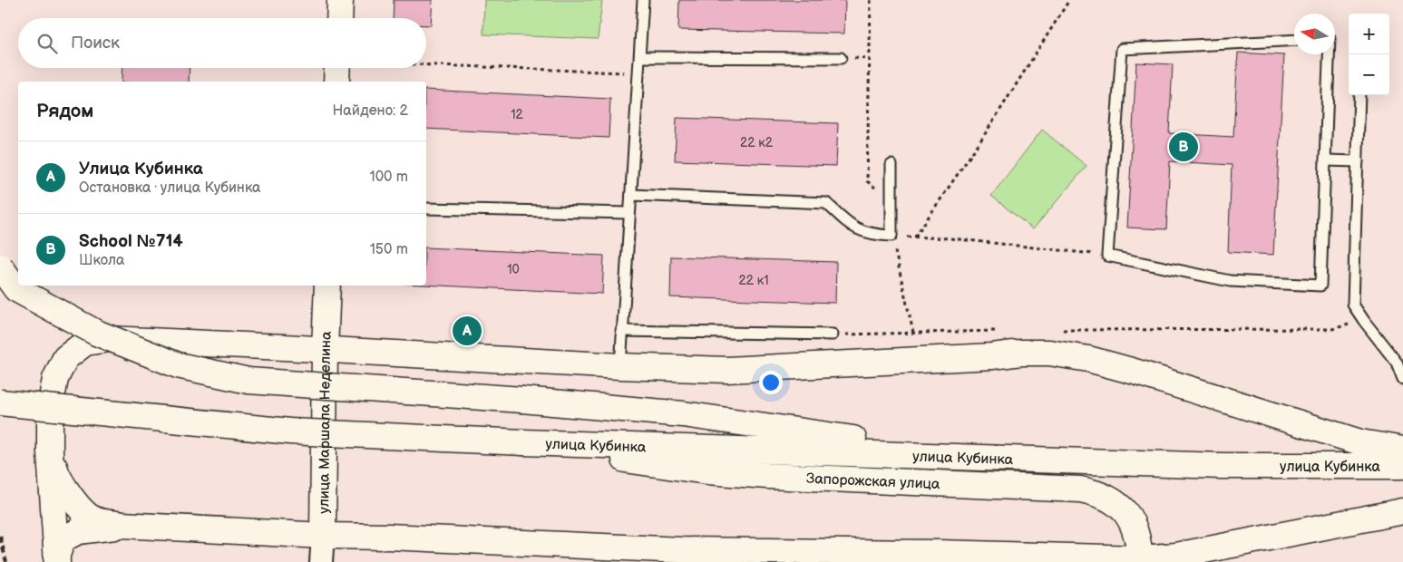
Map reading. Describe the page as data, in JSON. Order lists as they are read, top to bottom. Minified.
{"streets":{"street":["улица Маршала Неделина","улица Кубинка","Запорожская улица"]},"crossings":[["улица Кубинка","Запорожская улица"]],"house_numbers":["12","22 к2","10","22 к1"],"north":"left","page":{"map_buttons":["+","−"],"search":"Поиск","heading":["Рядом","Найдено: 2"],"pins":["B","A"],"list":[{"mark":"A","name":"Улица Кубинка","note":"Остановка · улица Кубинка","value":"100 m"},{"mark":"B","name":"School №714","note":"Школа","value":"150 m"}]}}
